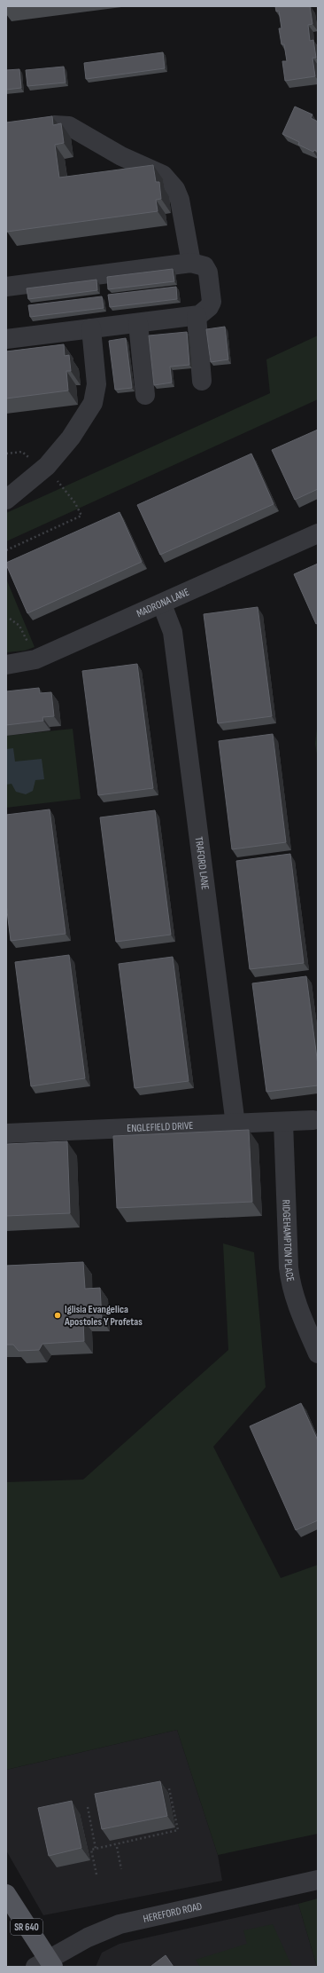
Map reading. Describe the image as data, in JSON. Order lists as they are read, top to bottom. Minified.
{"streets":{"main road":["SR 640"],"street":["MADRONA LANE","TRAFORD LANE","ENGLEFIELD DRIVE","RIDGEHAMPTON PLACE","HEREFORD ROAD"]},"crossings":[["MADRONA LANE","TRAFORD LANE"],["TRAFORD LANE","ENGLEFIELD DRIVE"],["ENGLEFIELD DRIVE","RIDGEHAMPTON PLACE"],["HEREFORD ROAD","SR 640"]],"places":["Iglisia Evangelica Apostoles Y Profetas"]}
